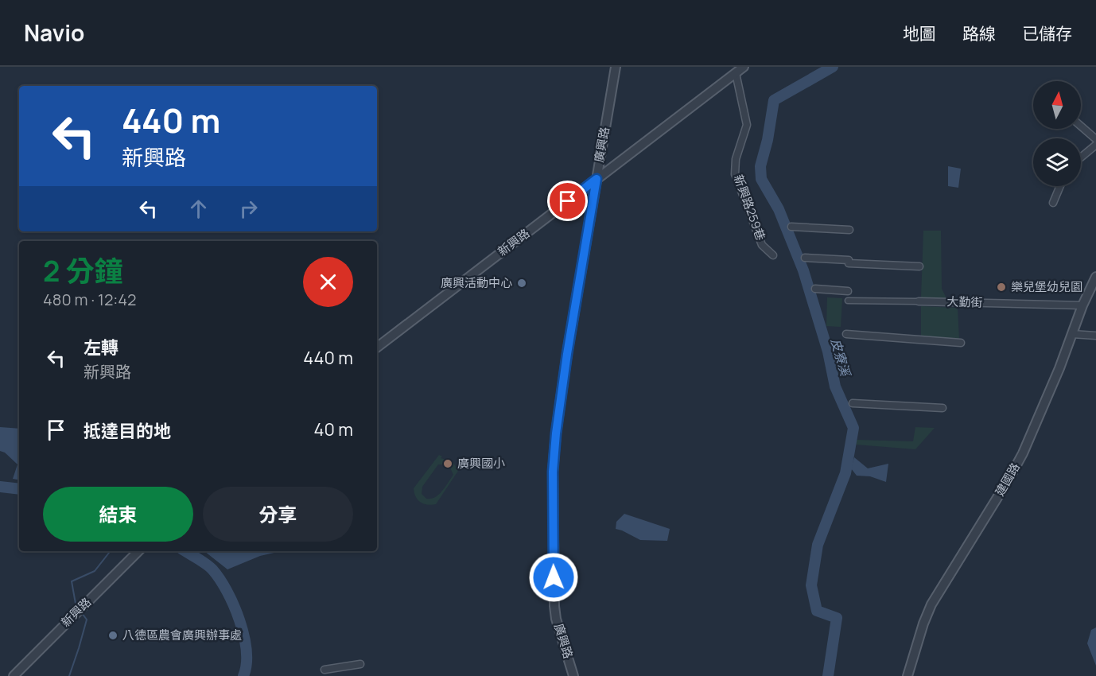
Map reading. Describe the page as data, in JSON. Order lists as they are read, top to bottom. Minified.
{"streets":{"street":["廣興路","新興路259巷","新興路","大勤街","建國路"]},"crossings":[["廣興路","新興路"],["新興路259巷","新興路"],["大勤街","建國路"]],"water":["皮寮溪"],"places":["廣興活動中心","樂兒堡幼兒園","廣興國小","八德區農會廣興辦事處"],"north":"top","page":{"header":"Navio","nav":["地圖","路線","已儲存"],"turn":["440 m","新興路"],"heading":["2 分鐘","480 m · 12:42"],"list":[{"name":"左轉","note":"新興路","value":"440 m"},{"name":"抵達目的地","value":"40 m"}],"buttons":["結束","分享"]}}
